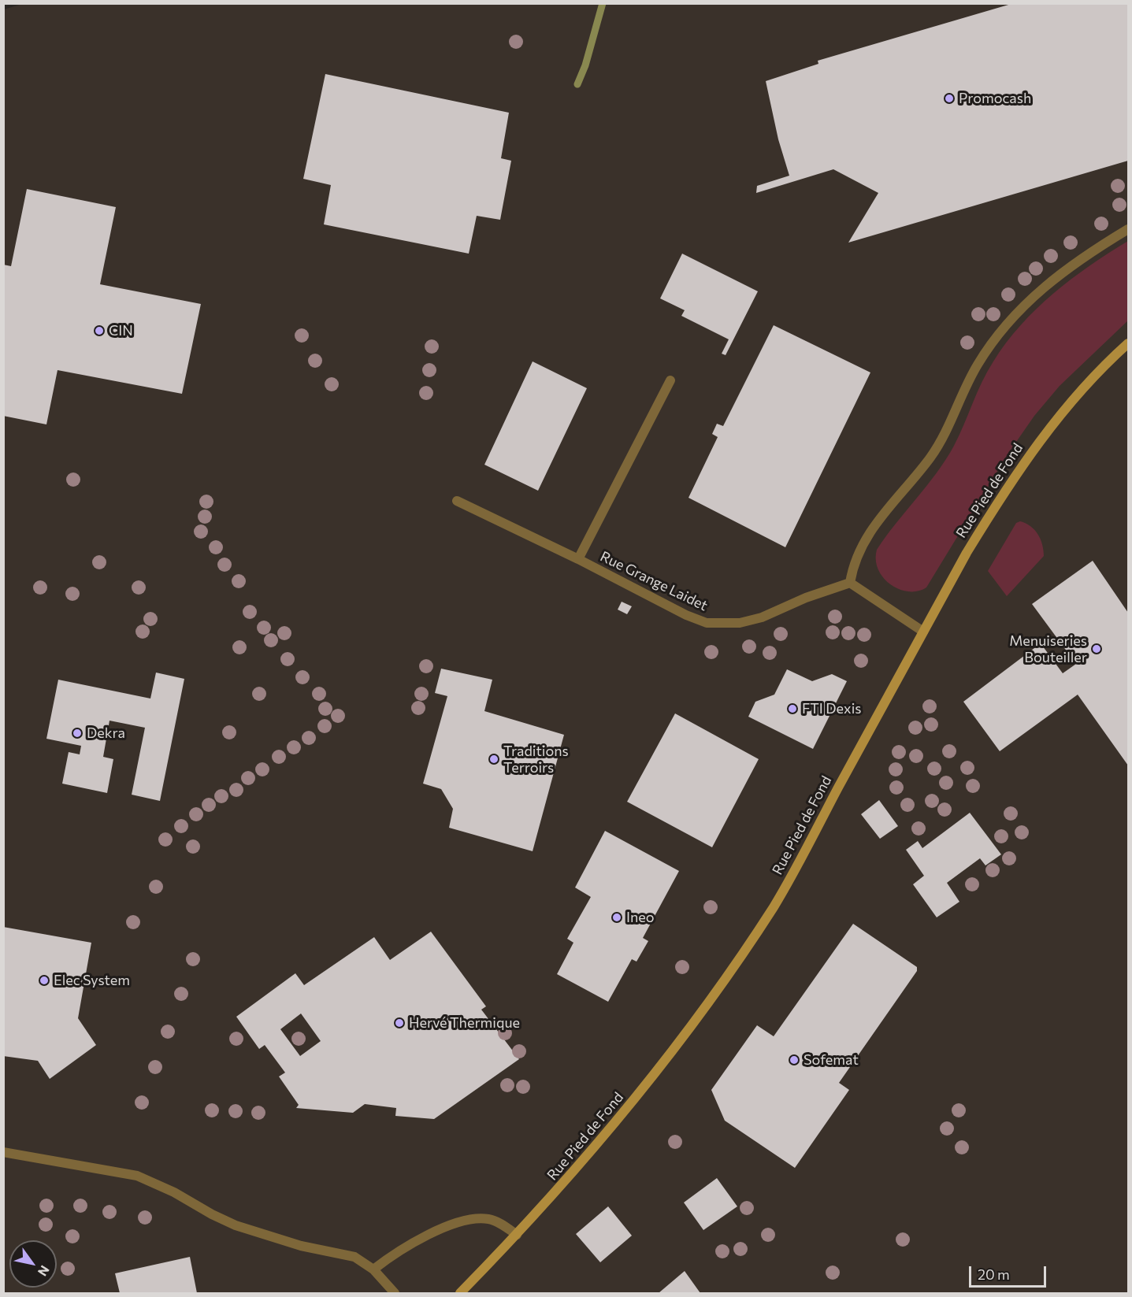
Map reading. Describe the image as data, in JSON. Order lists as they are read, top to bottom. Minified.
{"streets":{"main road":["Rue Pied de Fond"],"street":["Rue Grange Laidet"]},"places":["Promocash","CIN","Menuiseries Bouteiller","FTI Dexis","Dekra","Traditions Terroirs","Ineo","Elec System","Hervé Thermique","Sofemat"],"scale_bar":"20 m","north":"bottom right"}
